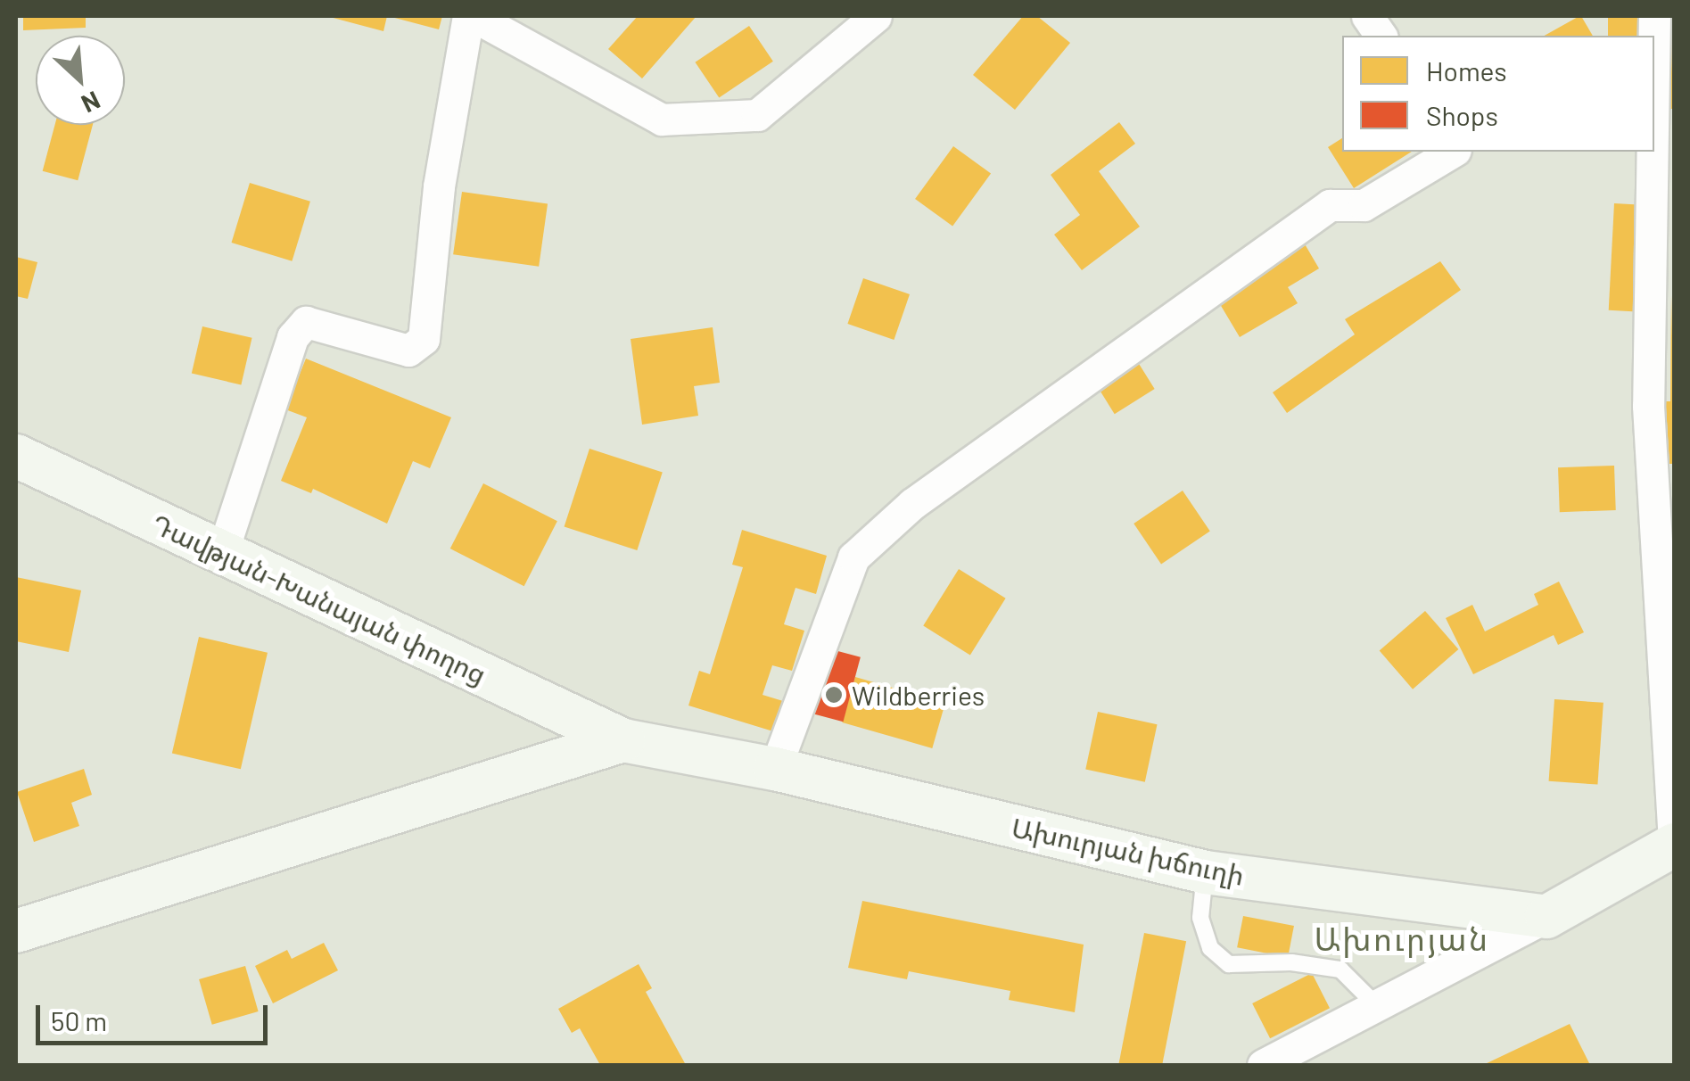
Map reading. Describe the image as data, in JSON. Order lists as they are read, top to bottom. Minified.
{"streets":{"main road":["Դավթյան-Խանայան փողոց","Ախուրյան խճուղի"]},"crossings":[["Դավթյան-Խանայան փողոց","Ախուրյան խճուղի"]],"districts":["Ախուրյան"],"places":["Wildberries"],"legend":["Homes","Shops"],"scale_bar":"50 m","north":"bottom right"}
